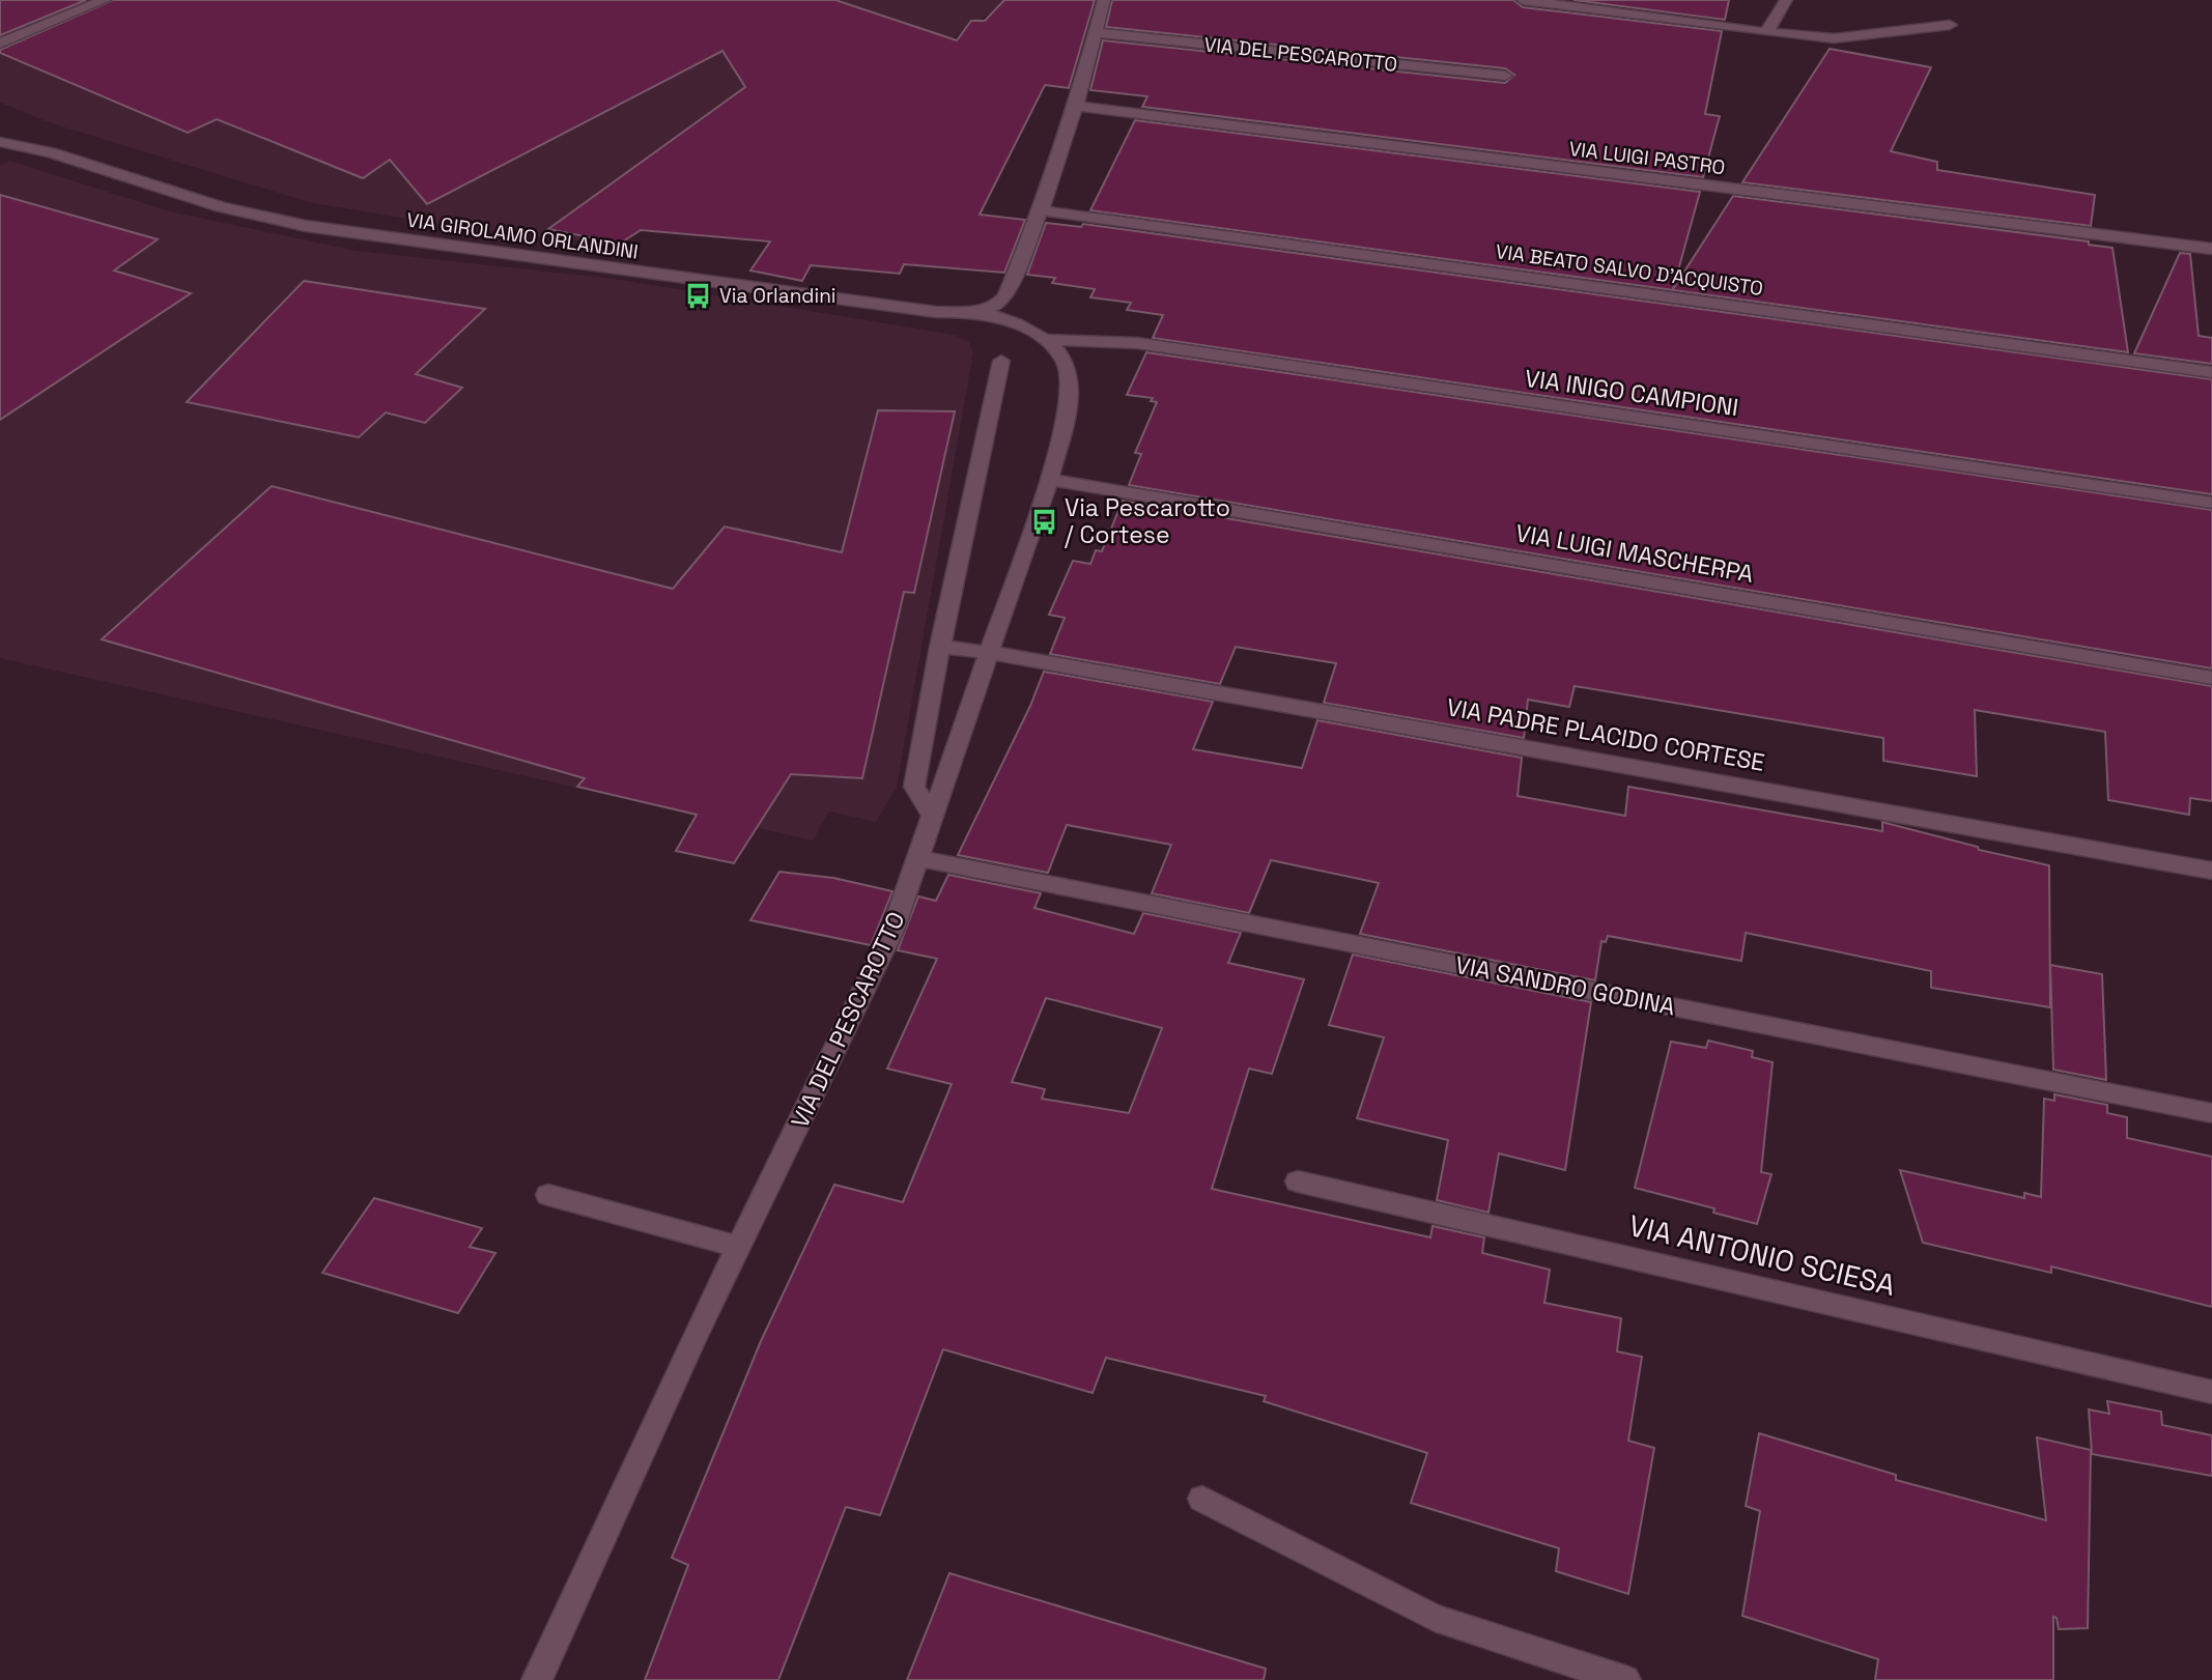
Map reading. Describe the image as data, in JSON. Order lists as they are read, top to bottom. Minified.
{"streets":{"street":["VIA DEL PESCAROTTO","VIA LUIGI PASTRO","VIA GIROLAMO ORLANDINI","VIA BEATO SALVO D'ACQUISTO","VIA INIGO CAMPIONI","VIA LUIGI MASCHERPA","VIA PADRE PLACIDO CORTESE","VIA SANDRO GODINA","VIA ANTONIO SCIESA"]},"crossings":[["VIA DEL PESCAROTTO","VIA GIROLAMO ORLANDINI"],["VIA DEL PESCAROTTO","VIA INIGO CAMPIONI"],["VIA DEL PESCAROTTO","VIA LUIGI MASCHERPA"],["VIA DEL PESCAROTTO","VIA PADRE PLACIDO CORTESE"],["VIA DEL PESCAROTTO","VIA SANDRO GODINA"],["VIA GIROLAMO ORLANDINI","VIA INIGO CAMPIONI"]],"places":{"bus stop":["Via Orlandini","Via Pescarotto / Cortese"]}}
